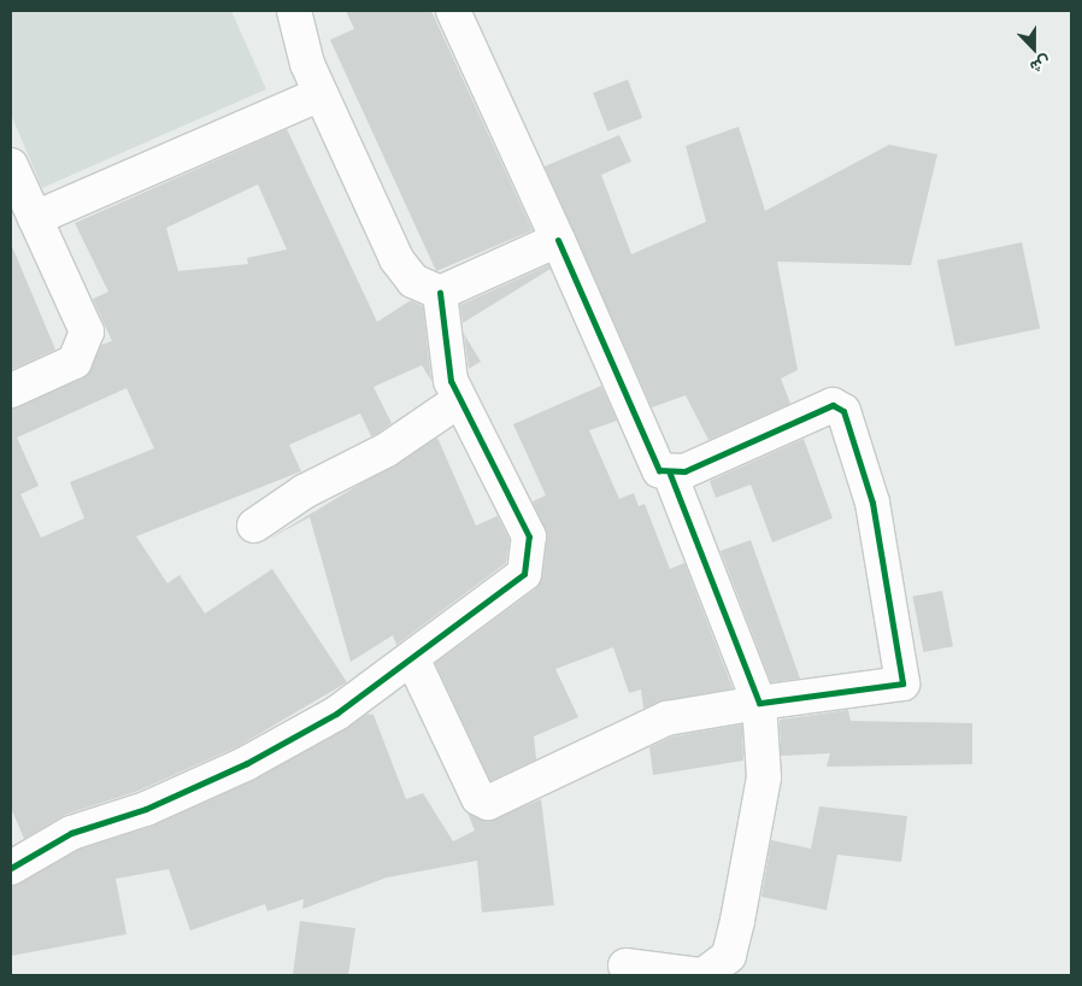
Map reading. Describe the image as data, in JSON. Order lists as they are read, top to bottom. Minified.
{"north":"bottom"}
